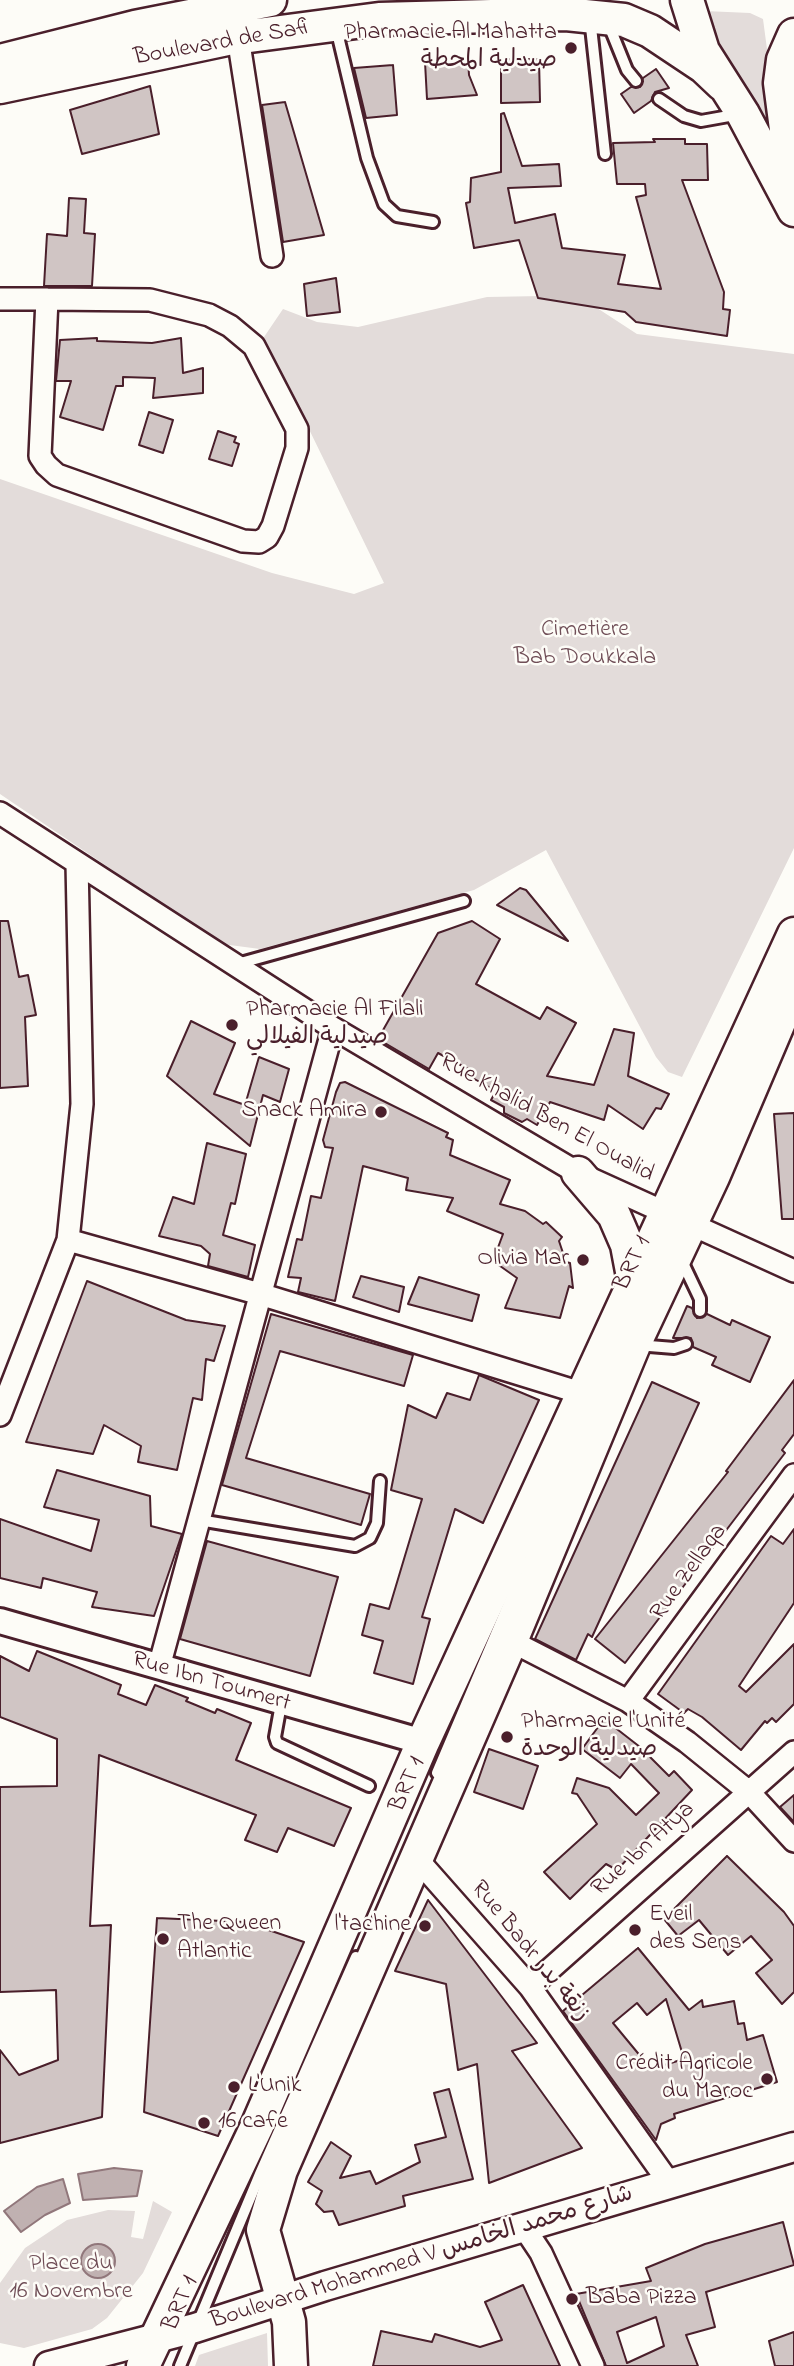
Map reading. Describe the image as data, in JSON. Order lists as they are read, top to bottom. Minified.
{"streets":{"main road":["Boulevard de Safi","Boulevard Mohammed V شارع محمد الخامس"],"street":["Rue Khalid Ben El Oualid","Rue Zellaqa","Rue Ibn Toumert","Rue Ibn Atya","Rue Badr زنقة بدر"],"lane":["BRT 1"]},"crossings":[["BRT 1","Boulevard Mohammed V شارع محمد الخامس"],["Rue Ibn Atya","Rue Badr زنقة بدر"],["Rue Badr زنقة بدر","Boulevard Mohammed V شارع محمد الخامس"]],"parks":["Cimetière Bab Doukkala","Place du 16 Novembre"],"places":["Pharmacie Al Mahatta صيدلية المحطة","Pharmacie Al Filali صيدلية الفيلالي","Snack Amira","Olivia Mar","Pharmacie l'Unité صيدلية الوحدة","l'tachine","Eveil des Sens","The Queen Atlantic","Crédit Agricole du Maroc","L'Unik","16 cafe","Baba Pizza"]}
